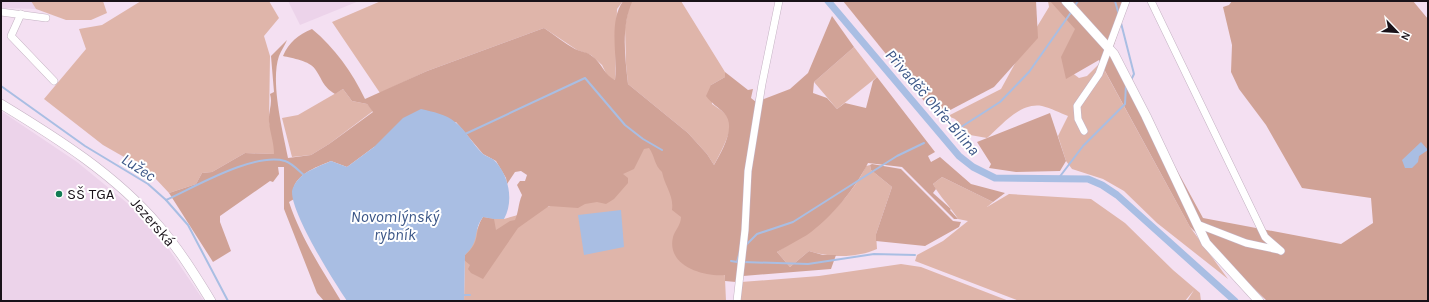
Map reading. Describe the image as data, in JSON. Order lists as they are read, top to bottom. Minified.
{"streets":{"street":["Jezerská"]},"water":["Přivaděč Ohře-Bílina","Lužec","Novomlýnský rybník"],"places":["SŠ TGA"],"north":"bottom right"}
